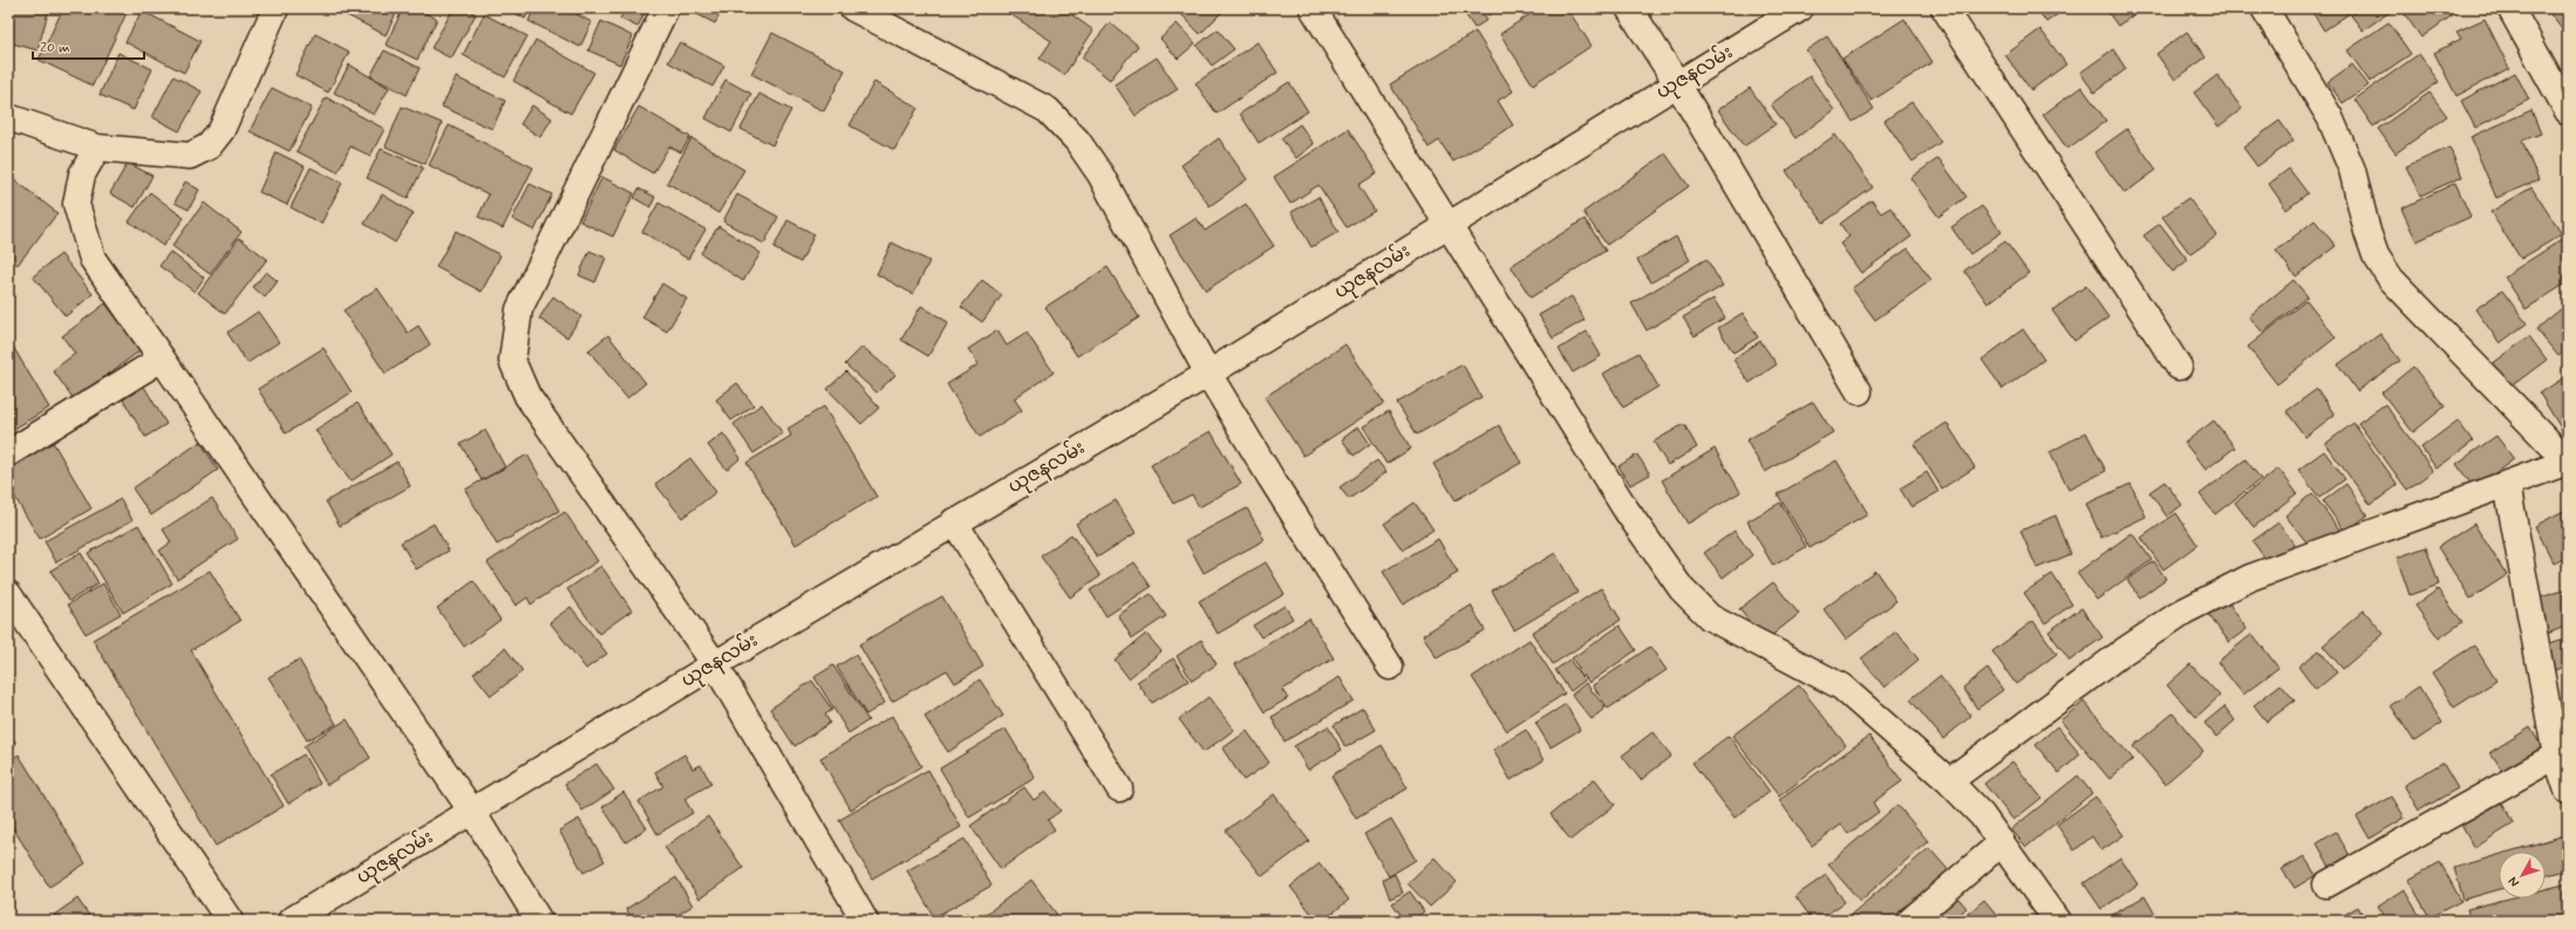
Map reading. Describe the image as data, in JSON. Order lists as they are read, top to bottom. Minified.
{"streets":{"street":["ယုဇနလမ်း"]},"scale_bar":"20 m","north":"bottom left"}
